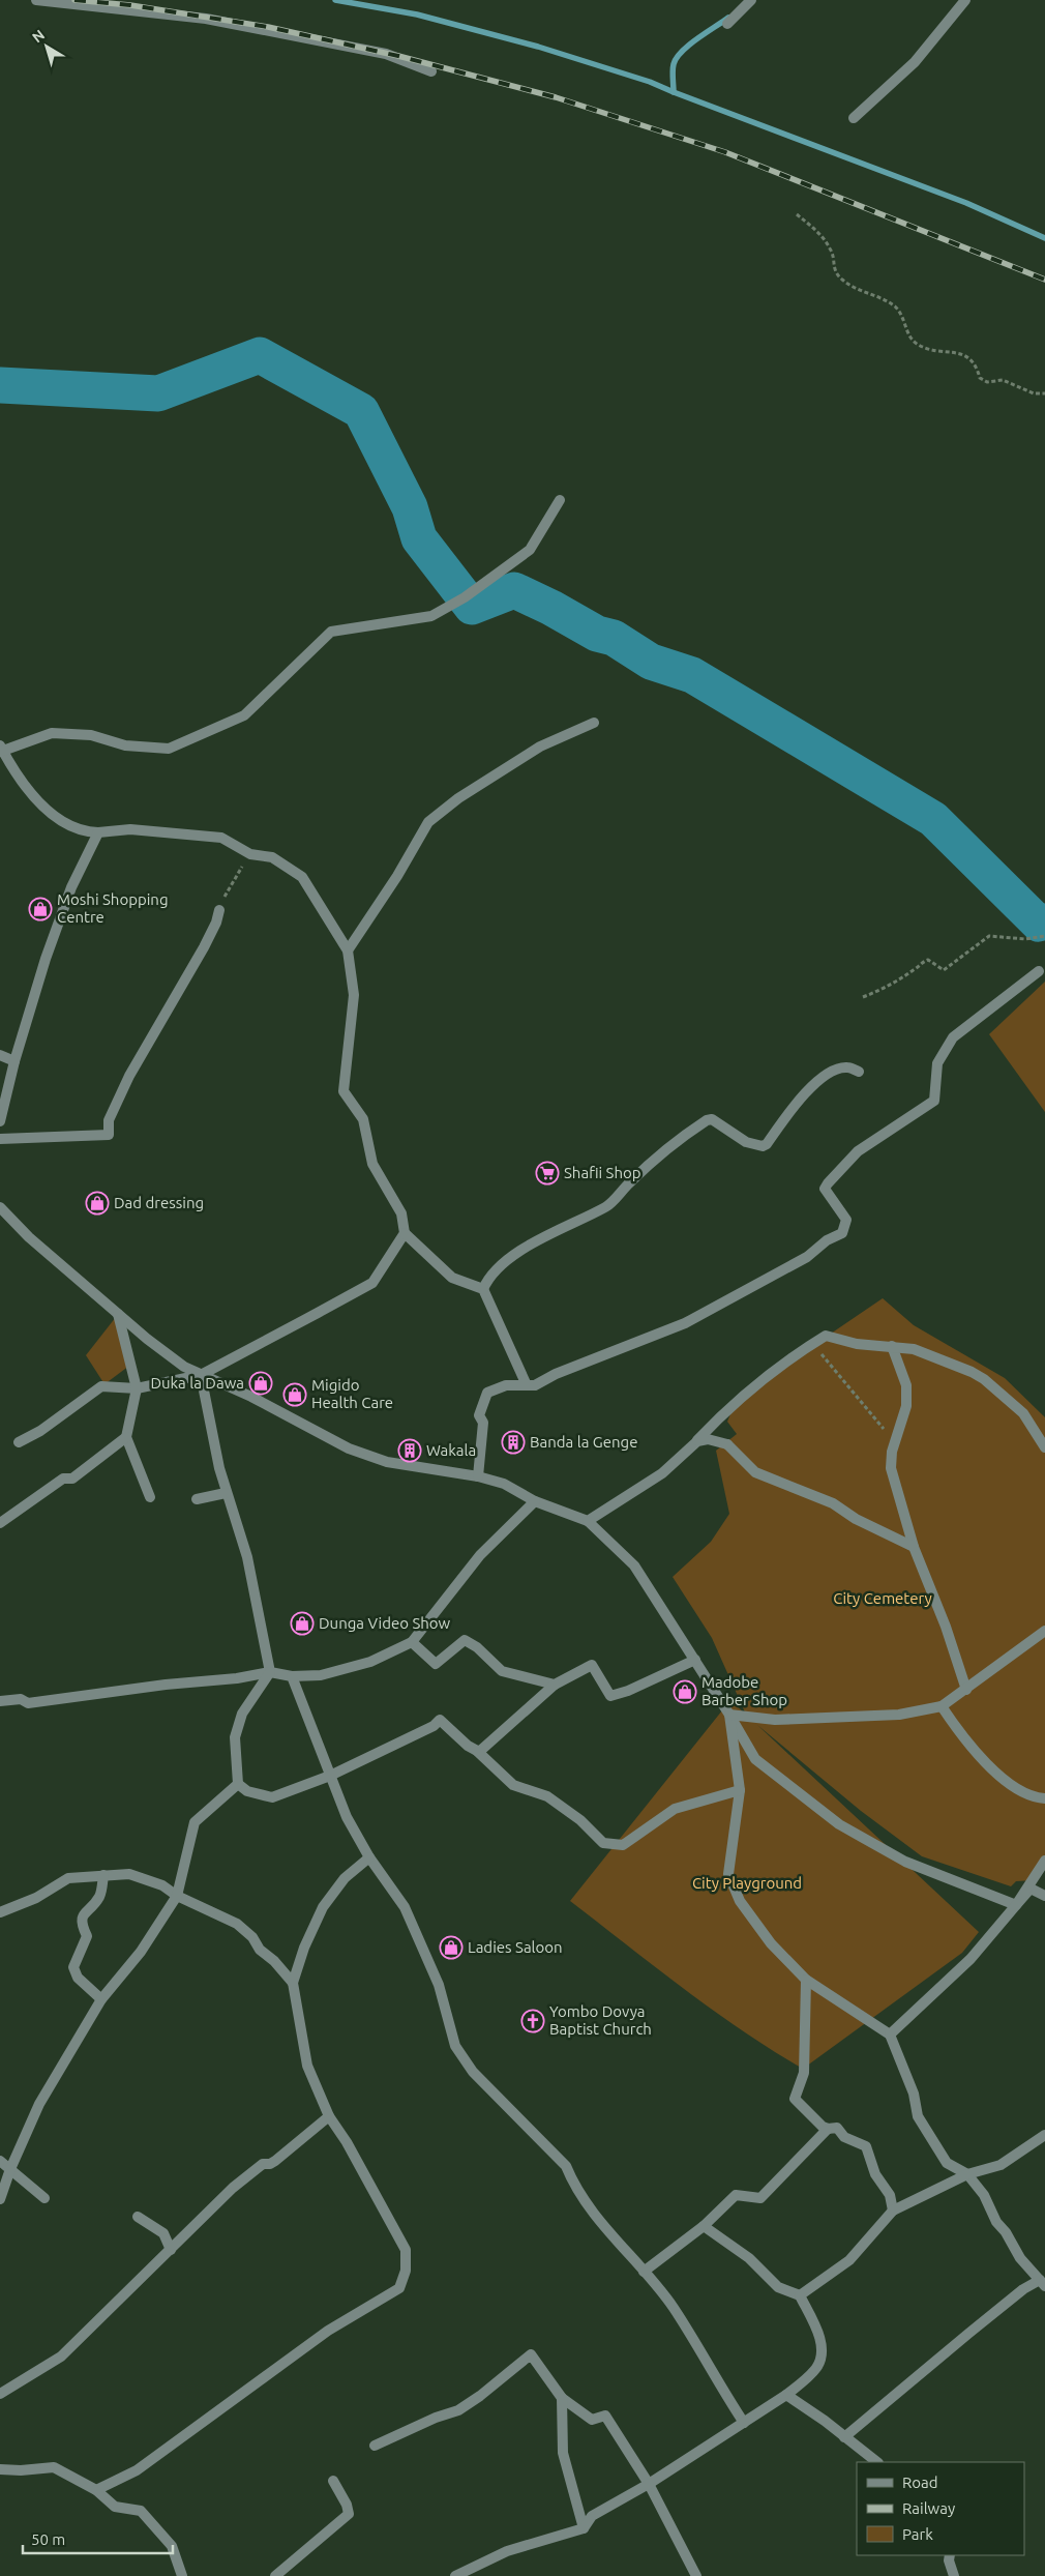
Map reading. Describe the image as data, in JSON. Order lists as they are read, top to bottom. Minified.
{"parks":["City Cemetery","City Playground"],"places":{"shop":["Moshi Shopping Centre","Dad dressing","Duka la Dawa","Migido Health Care","Dunga Video Show","Madobe Barber Shop","Ladies Saloon"],"supermarket":["Shafii Shop"],"building":["Banda la Genge","Wakala"],"church":["Yombo Dovya Baptist Church"]},"legend":["Road","Railway","Park"],"scale_bar":"50 m","north":"top left"}
